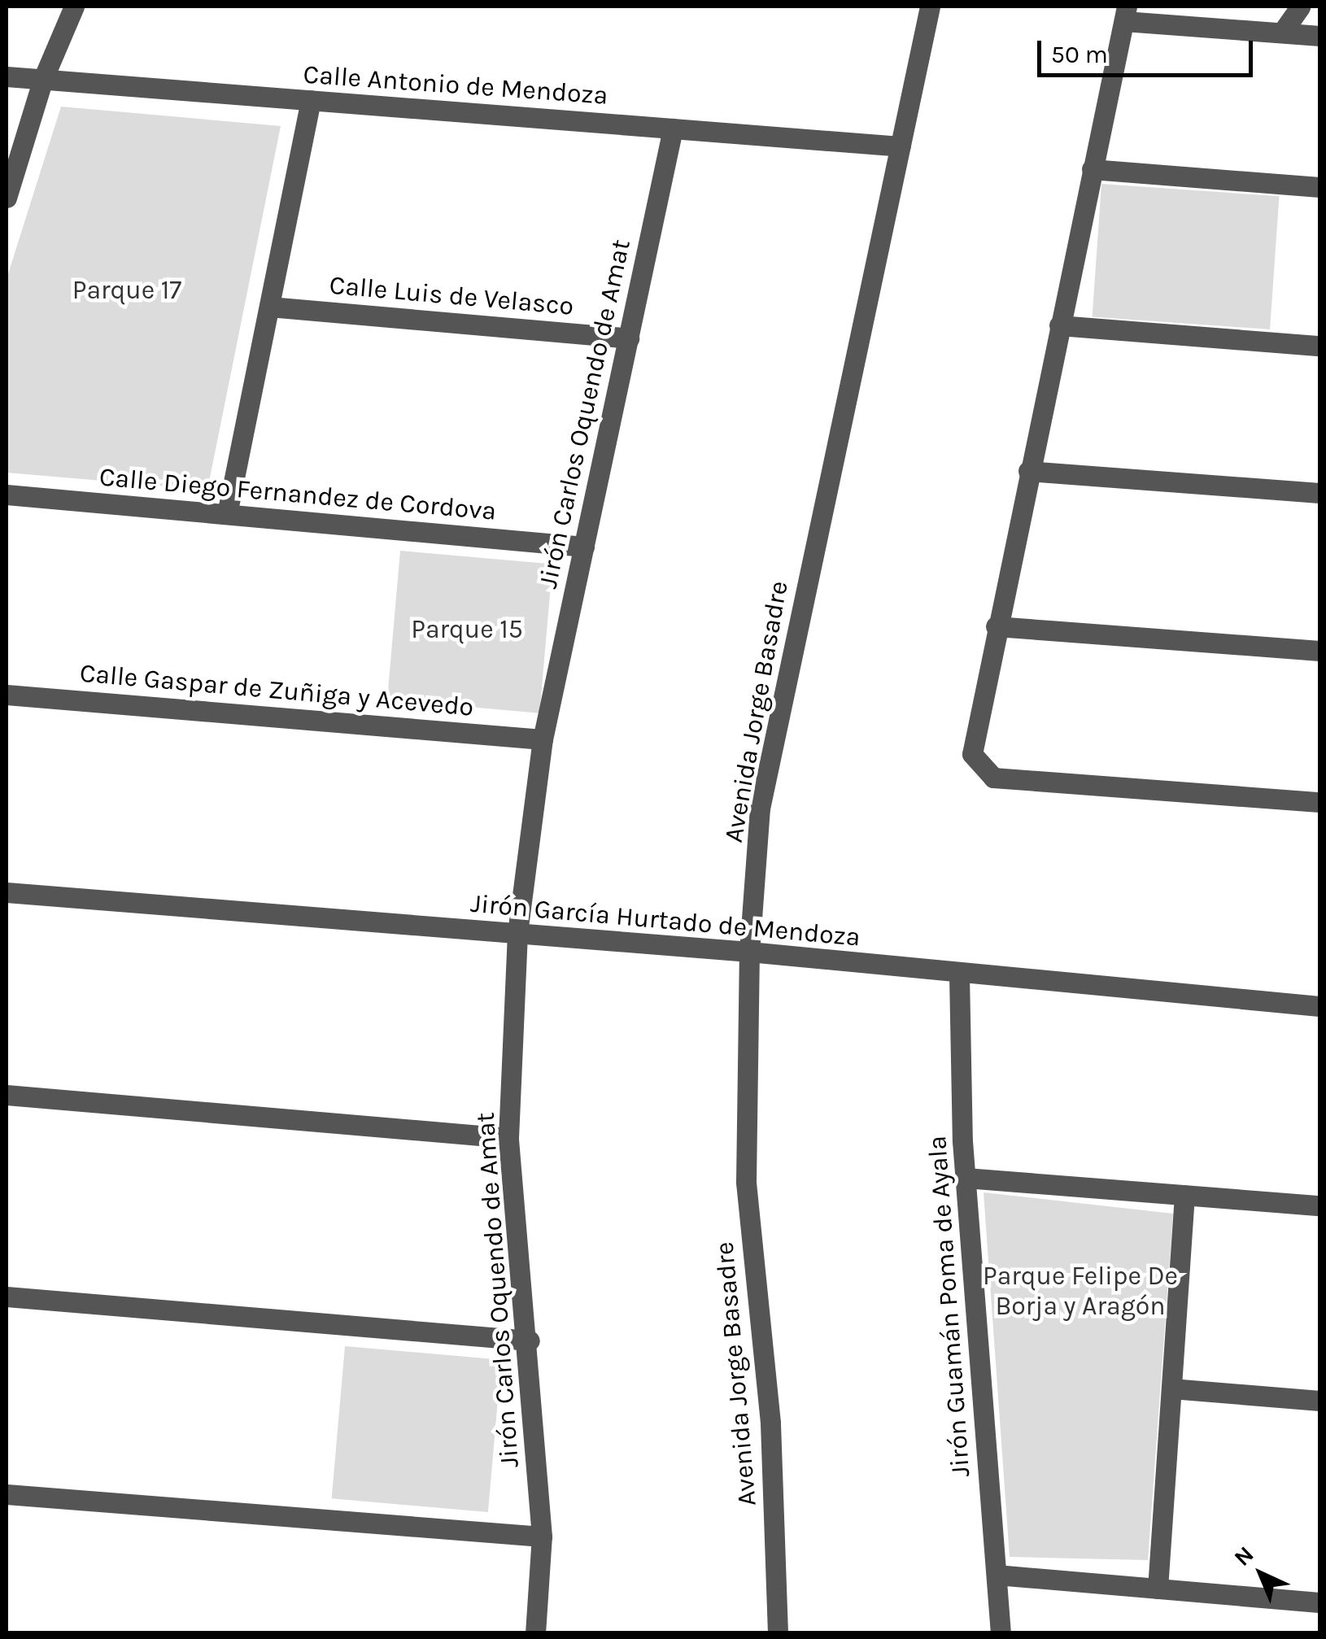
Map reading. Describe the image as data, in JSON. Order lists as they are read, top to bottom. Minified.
{"streets":{"street":["Calle Antonio de Mendoza","Calle Luis de Velasco","Jirón Carlos Oquendo de Amat","Calle Diego Fernandez de Cordova","Calle Gaspar de Zuñiga y Acevedo","Avenida Jorge Basadre","Jirón García Hurtado de Mendoza","Jirón Guamán Poma de Ayala"]},"crossings":[["Calle Antonio de Mendoza","Jirón Carlos Oquendo de Amat"],["Calle Antonio de Mendoza","Avenida Jorge Basadre"],["Calle Luis de Velasco","Jirón Carlos Oquendo de Amat"],["Jirón Carlos Oquendo de Amat","Calle Diego Fernandez de Cordova"],["Jirón Carlos Oquendo de Amat","Calle Gaspar de Zuñiga y Acevedo"],["Jirón Carlos Oquendo de Amat","Jirón García Hurtado de Mendoza"],["Avenida Jorge Basadre","Jirón García Hurtado de Mendoza"],["Jirón García Hurtado de Mendoza","Jirón Guamán Poma de Ayala"]],"parks":["Parque 17","Parque 15","Parque Felipe De Borja y Aragón"],"scale_bar":"50 m","north":"top left"}
